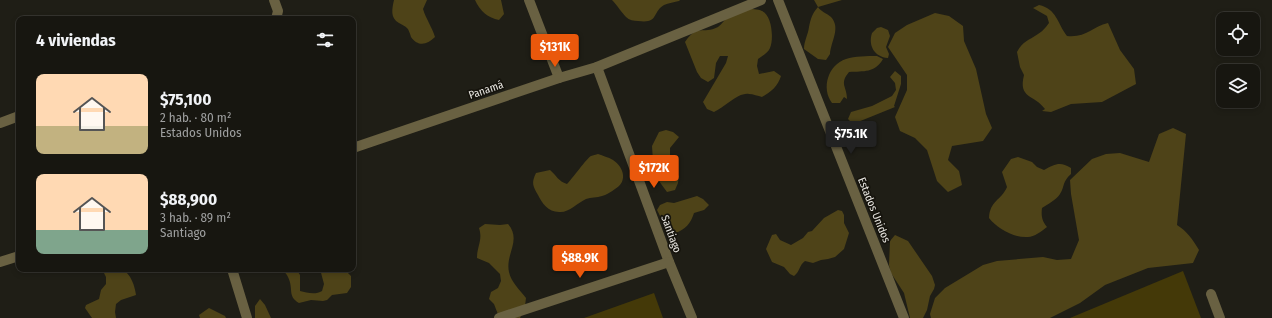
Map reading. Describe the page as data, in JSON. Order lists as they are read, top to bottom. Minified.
{"streets":{"street":["Panamá","Estados Unidos","Santiago"]},"crossings":[["Panamá","Santiago"]],"page":{"heading":"4 viviendas","price":["$131K","$75.1K","$172K","$88.9K"],"list":[{"name":"$75,100","note":"2 hab. · 80 m² · Estados Unidos"},{"name":"$88,900","note":"3 hab. · 89 m² · Santiago"}]}}
